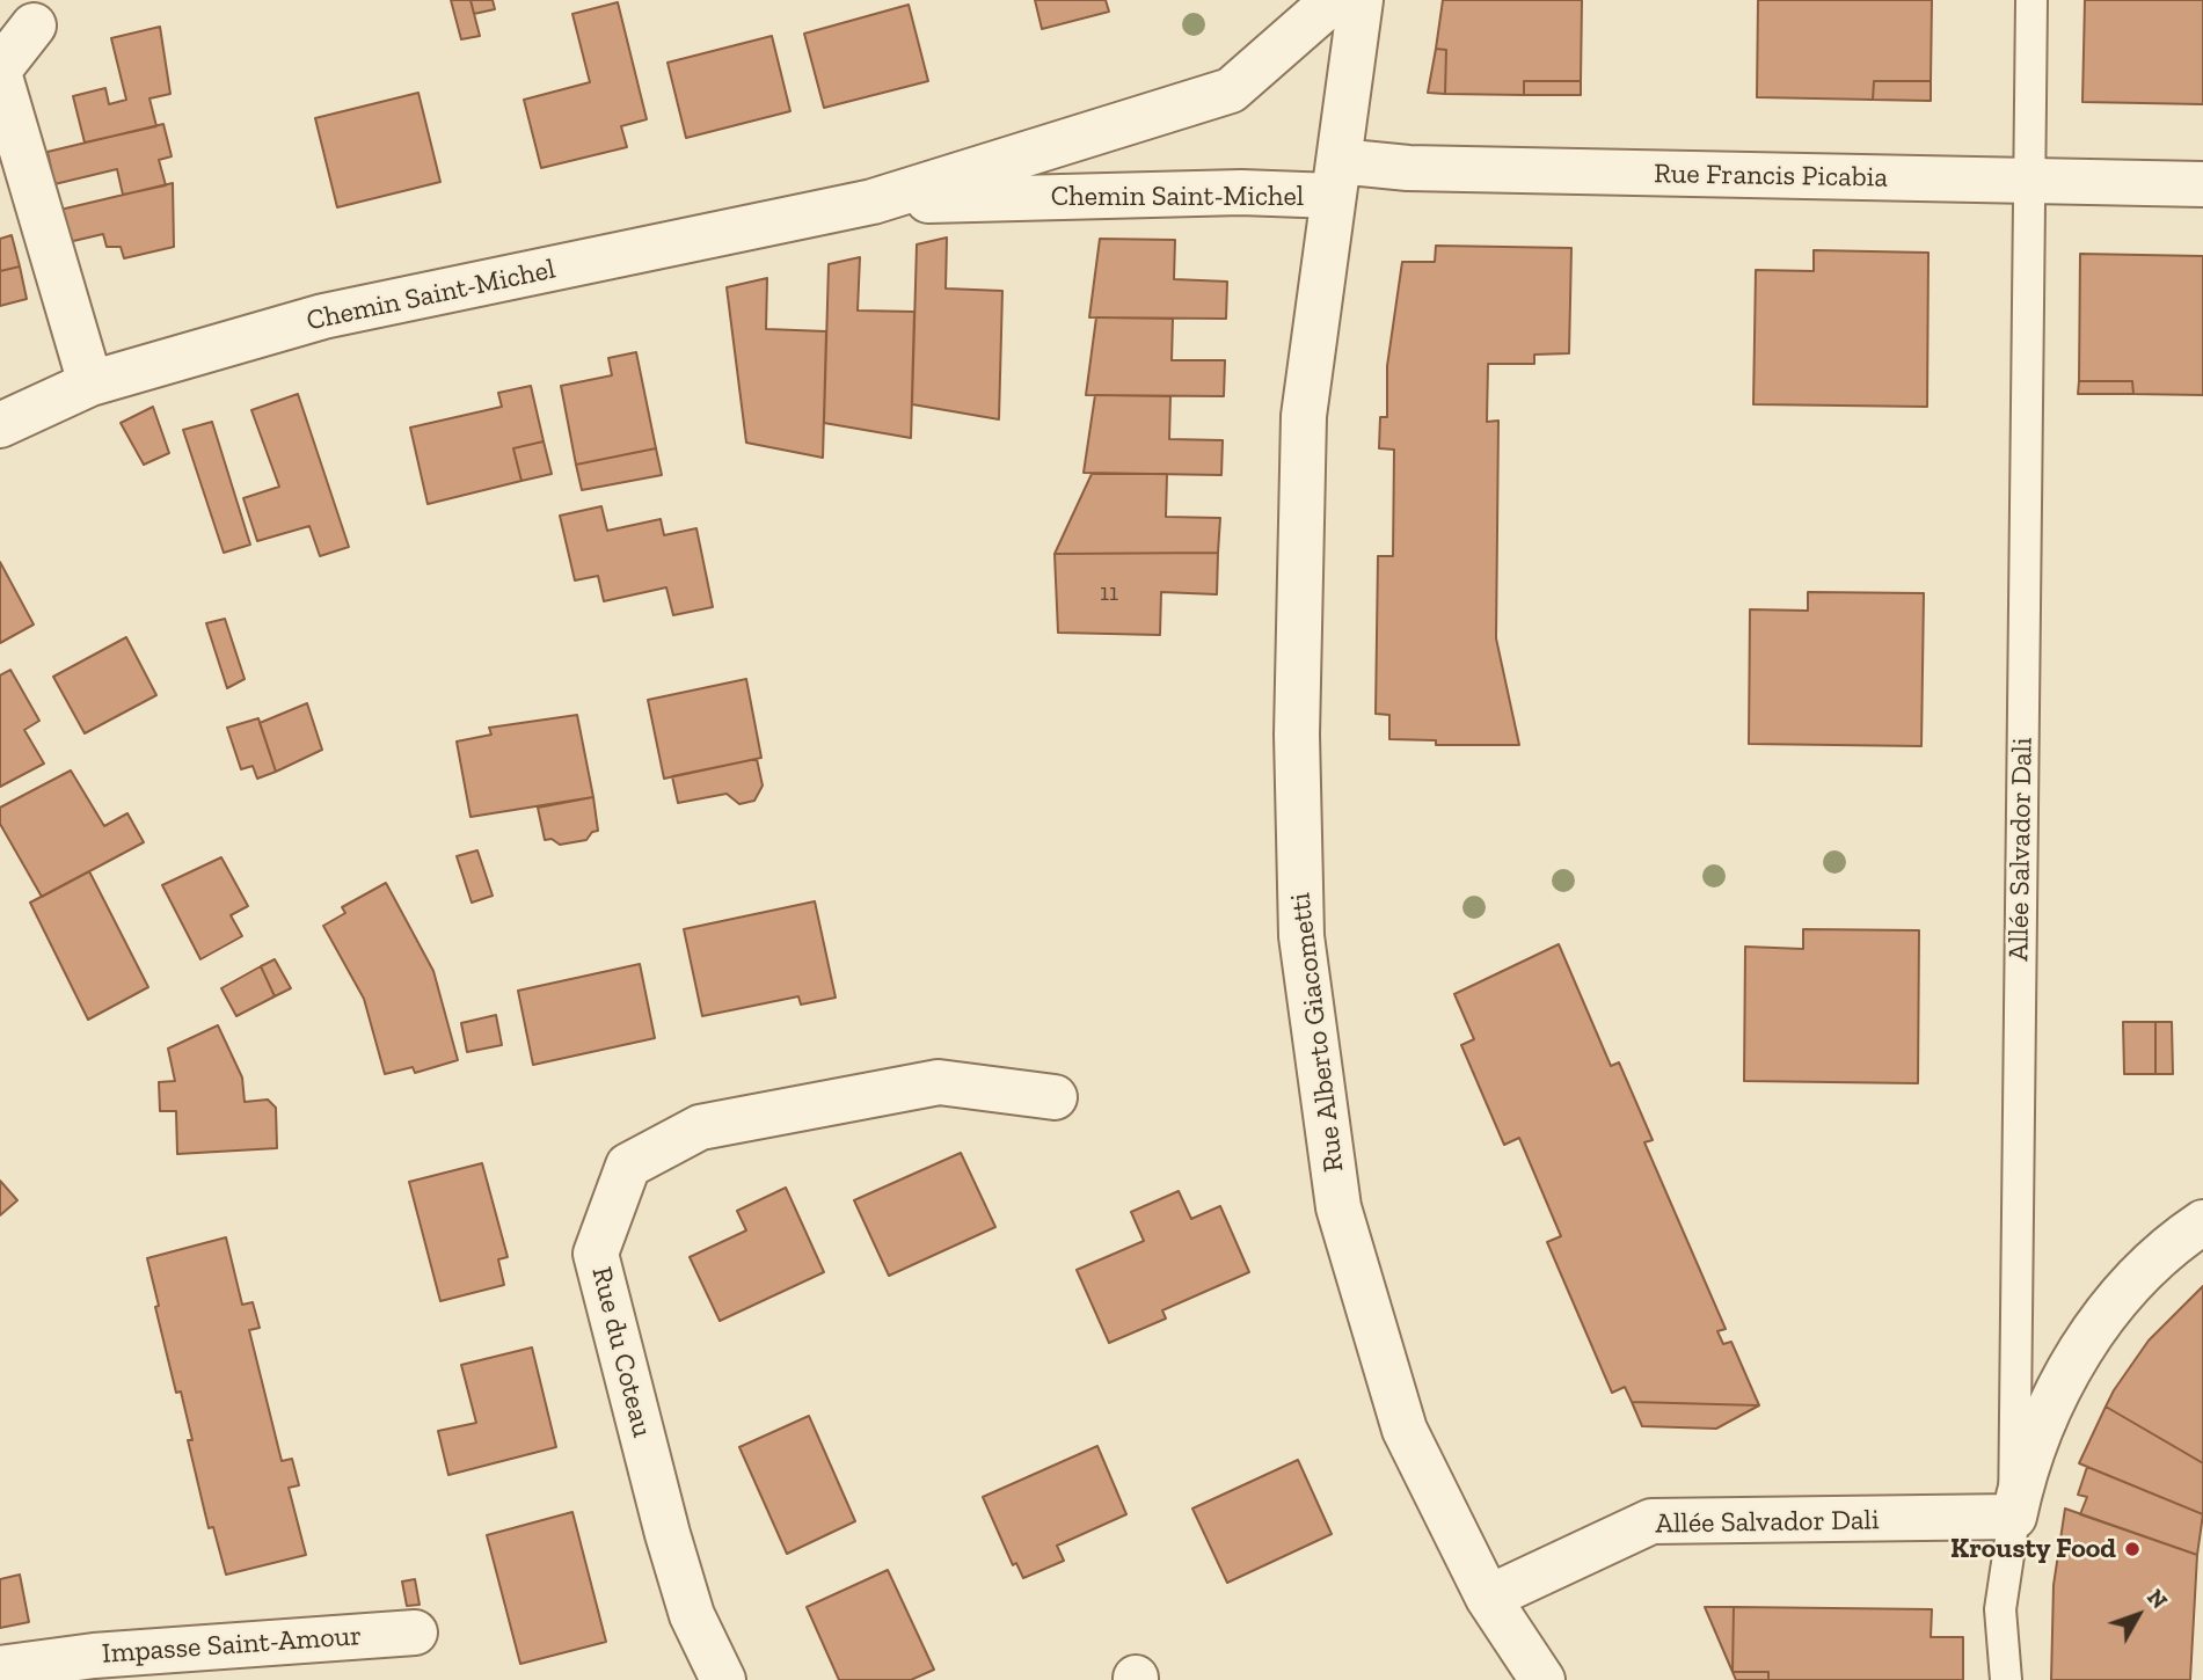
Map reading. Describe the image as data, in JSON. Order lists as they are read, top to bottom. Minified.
{"streets":{"street":["Rue Francis Picabia","Chemin Saint-Michel","Allée Salvador Dali","Rue Alberto Giacometti","Rue du Coteau","Impasse Saint-Amour"]},"crossings":[["Rue Francis Picabia","Chemin Saint-Michel"],["Rue Francis Picabia","Allée Salvador Dali"],["Rue Francis Picabia","Rue Alberto Giacometti"],["Chemin Saint-Michel","Rue Alberto Giacometti"],["Allée Salvador Dali","Rue Alberto Giacometti"]],"places":["Krousty Food"],"house_numbers":["11"],"north":"top right"}
